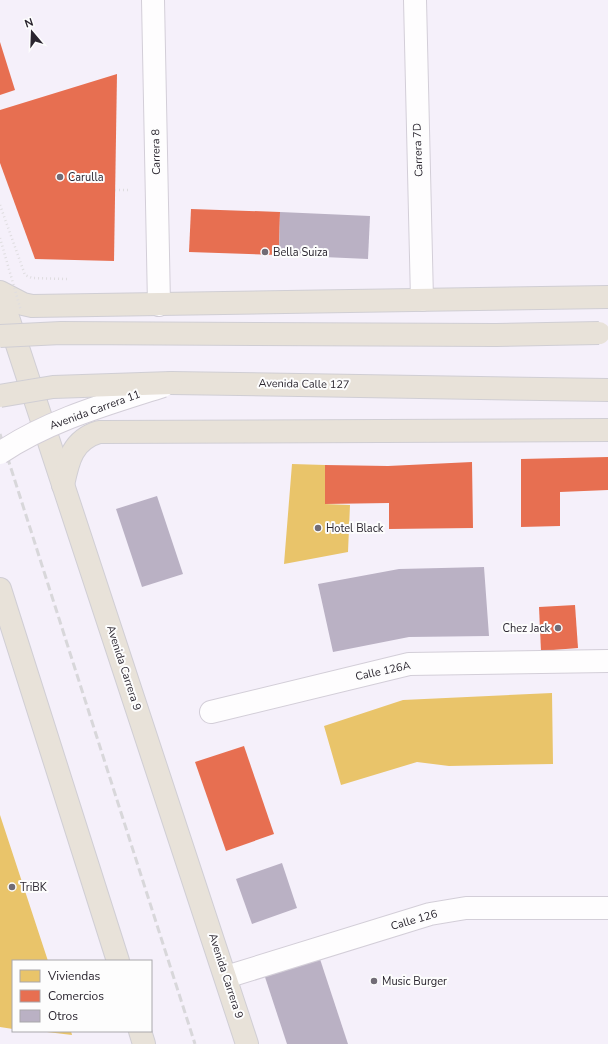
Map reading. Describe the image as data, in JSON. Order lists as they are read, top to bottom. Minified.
{"streets":{"main road":["Avenida Calle 127","Avenida Carrera 9"],"street":["Carrera 7D","Carrera 8","Avenida Carrera 11","Calle 126A","Calle 126"]},"crossings":[["Avenida Calle 127","Avenida Carrera 11"],["Avenida Carrera 9","Calle 126"]],"places":["Carulla","Bella Suiza","Hotel Black","Chez Jack","TriBK","Music Burger"],"legend":["Viviendas","Comercios","Otros"],"north":"top"}
